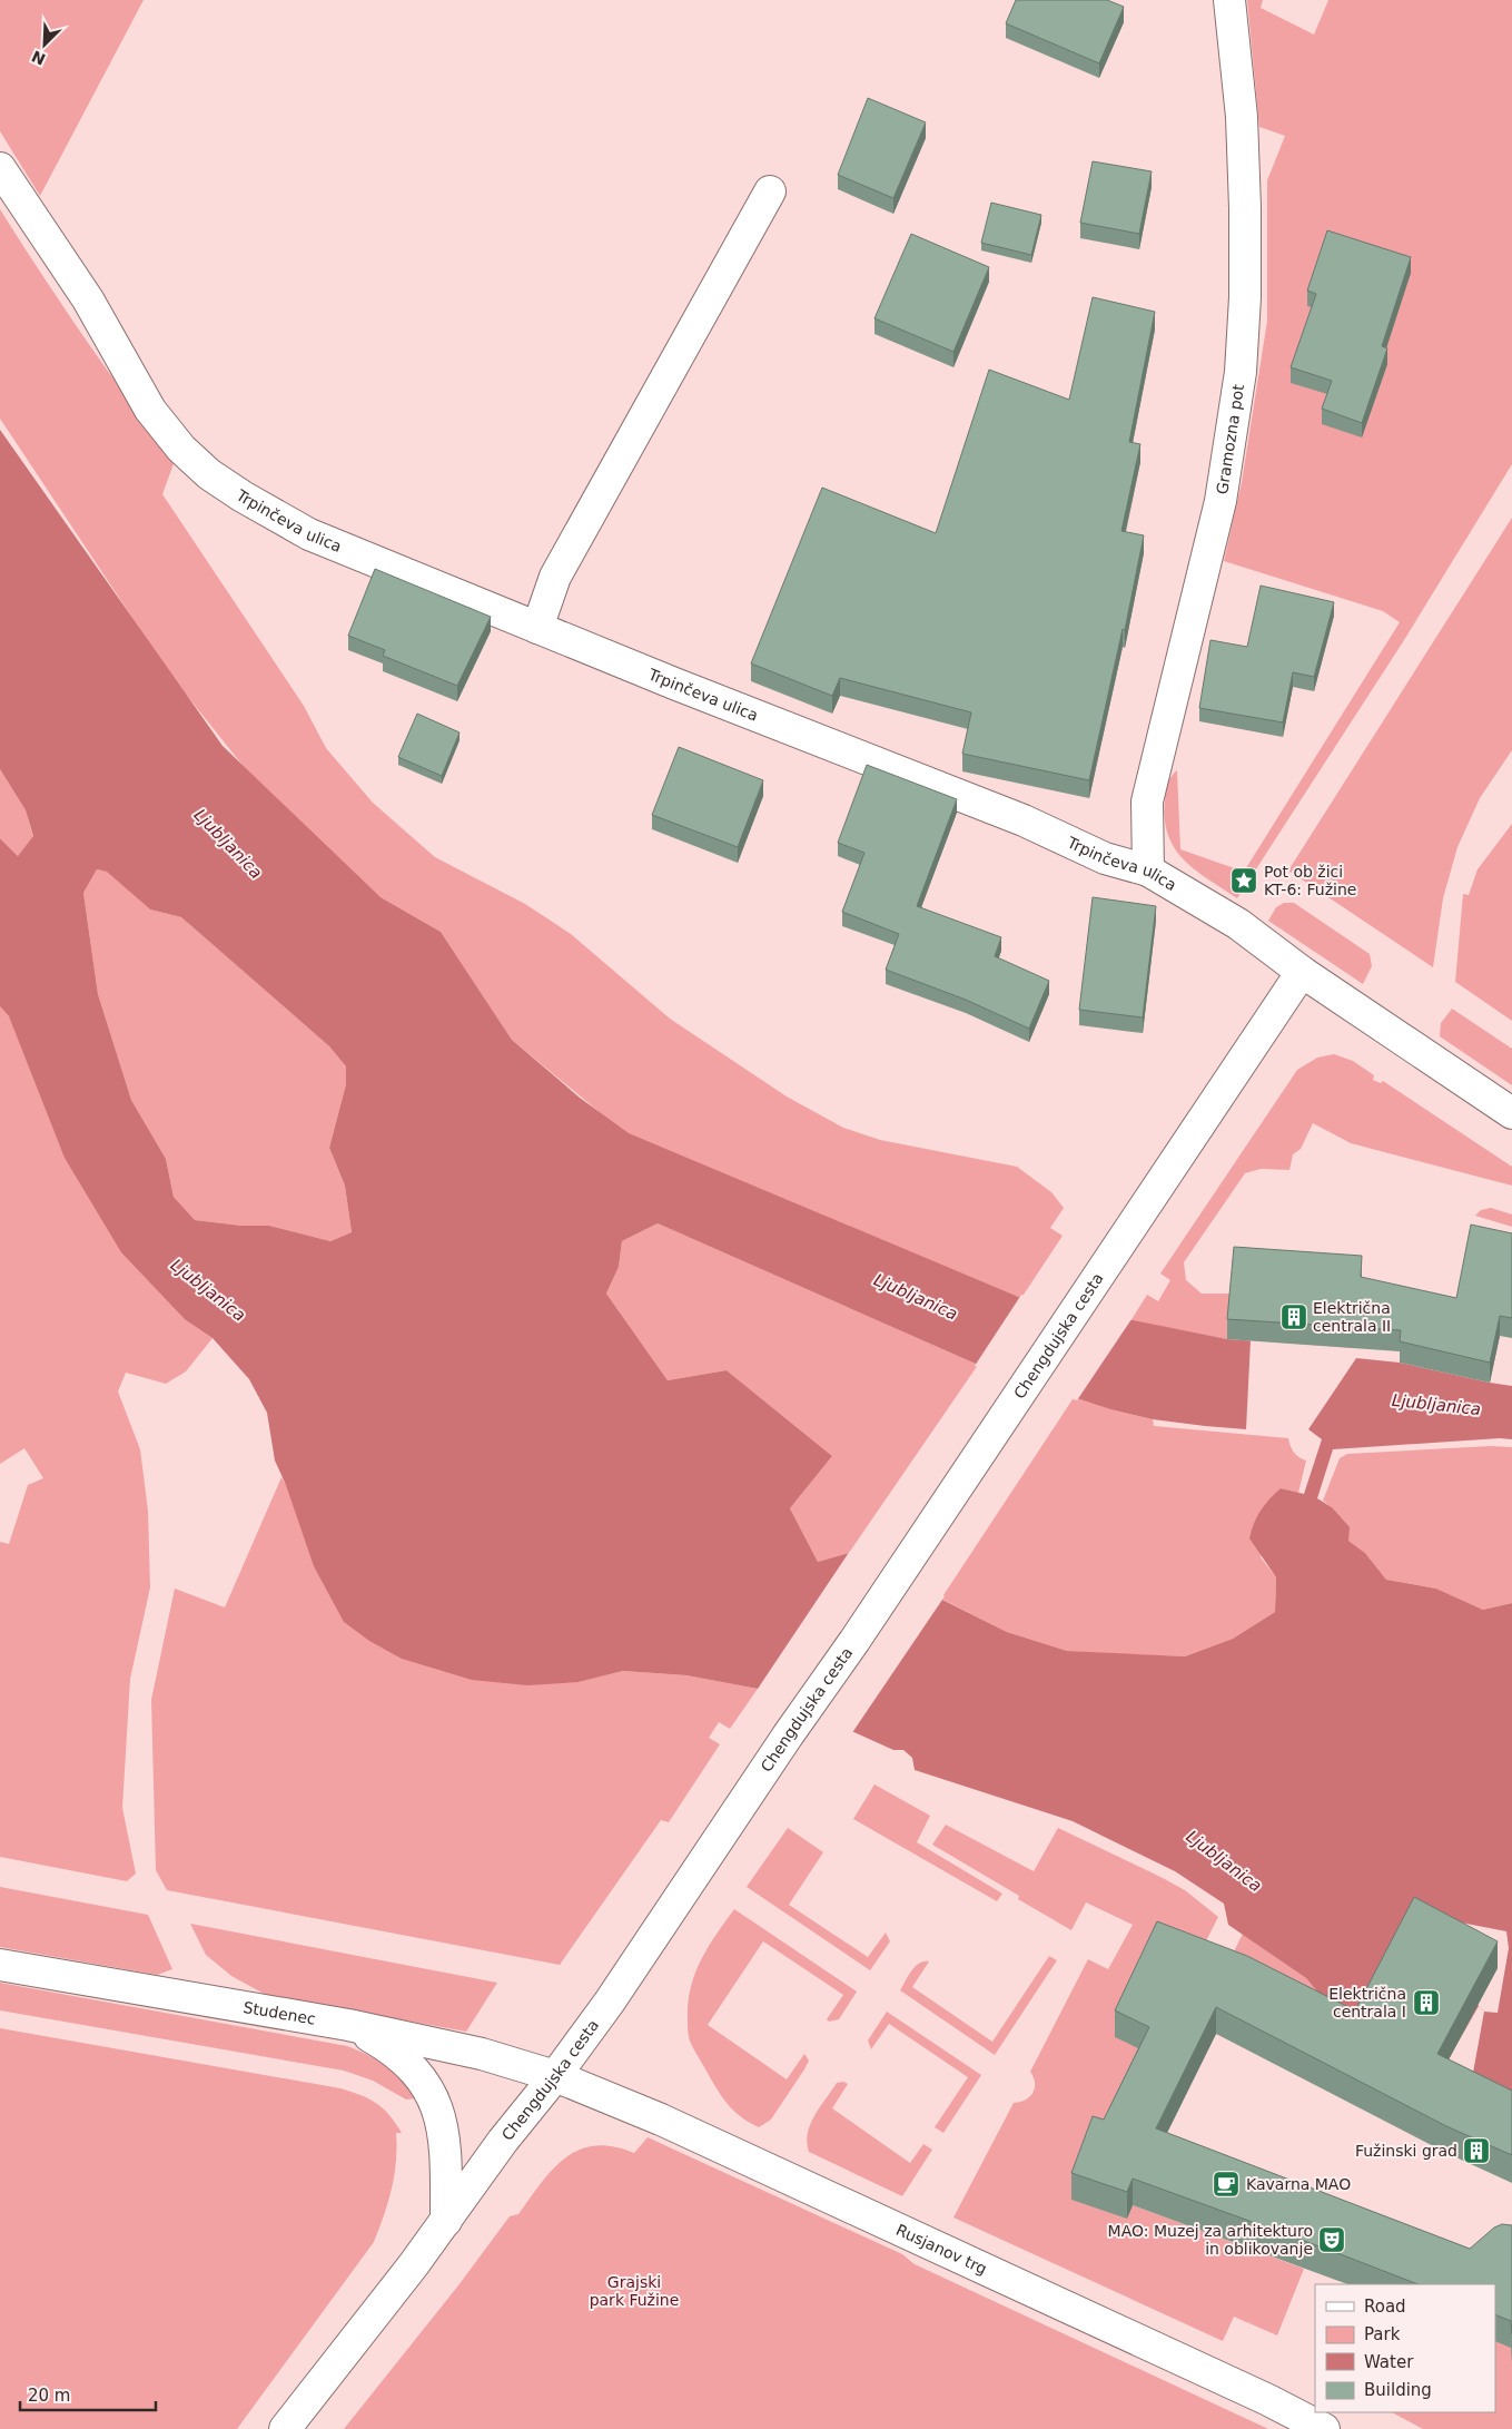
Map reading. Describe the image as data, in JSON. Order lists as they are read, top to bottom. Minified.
{"streets":{"street":["Gramozna pot","Trpinčeva ulica","Chengdujska cesta","Studenec","Rusjanov trg"]},"crossings":[["Gramozna pot","Trpinčeva ulica"],["Trpinčeva ulica","Chengdujska cesta"],["Chengdujska cesta","Studenec"],["Chengdujska cesta","Rusjanov trg"],["Studenec","Rusjanov trg"]],"water":["Ljubljanica"],"parks":["Grajski park Fužine"],"places":{"place":["Pot ob žici KT-6: Fužine"],"building":["Električna centrala II","Električna centrala I","Fužinski grad"],"cafe":["Kavarna MAO"],"theatre":["MAO: Muzej za arhitekturo in oblikovanje"]},"legend":["Road","Park","Water","Building"],"scale_bar":"20 m","north":"bottom left"}
